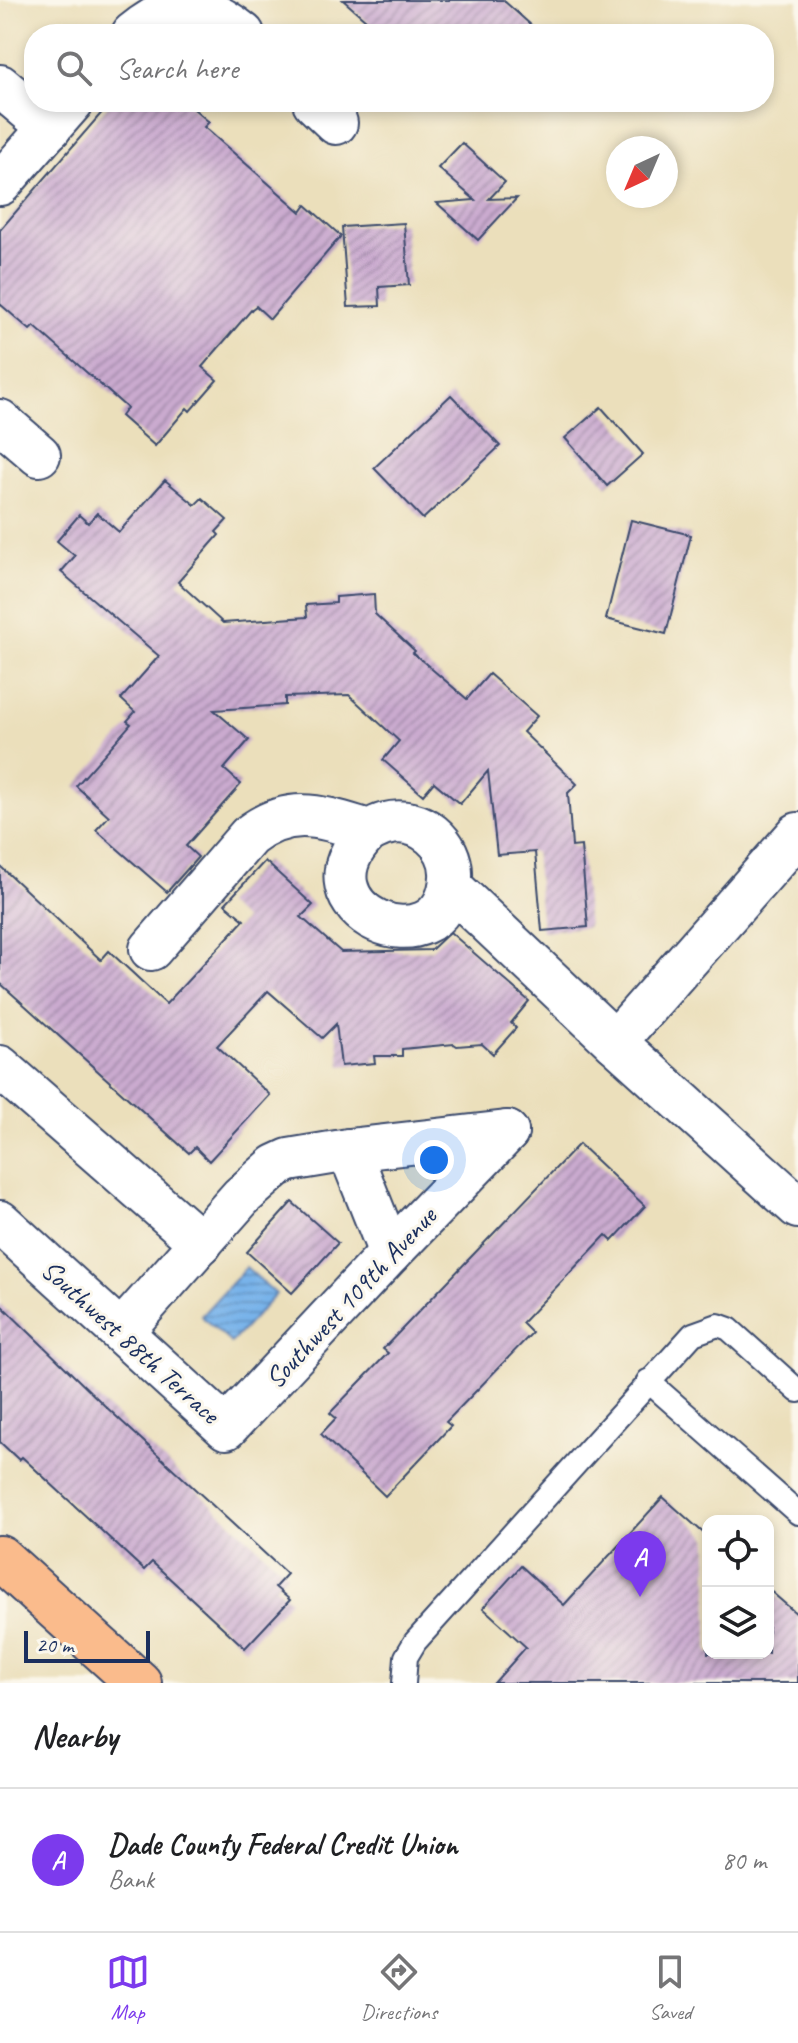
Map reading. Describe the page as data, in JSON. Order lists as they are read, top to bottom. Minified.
{"streets":{"street":["Southwest 109th Avenue","Southwest 88th Terrace"]},"crossings":[["Southwest 109th Avenue","Southwest 88th Terrace"]],"scale_bar":"20 m","north":"bottom left","page":{"search":"Search here","pins":"A","scale":"20 m","heading":"Nearby","list":[{"mark":"A","name":"Dade County Federal Credit Union","note":"Bank","value":"80 m"}],"nav":["Map","Directions","Saved"]}}
